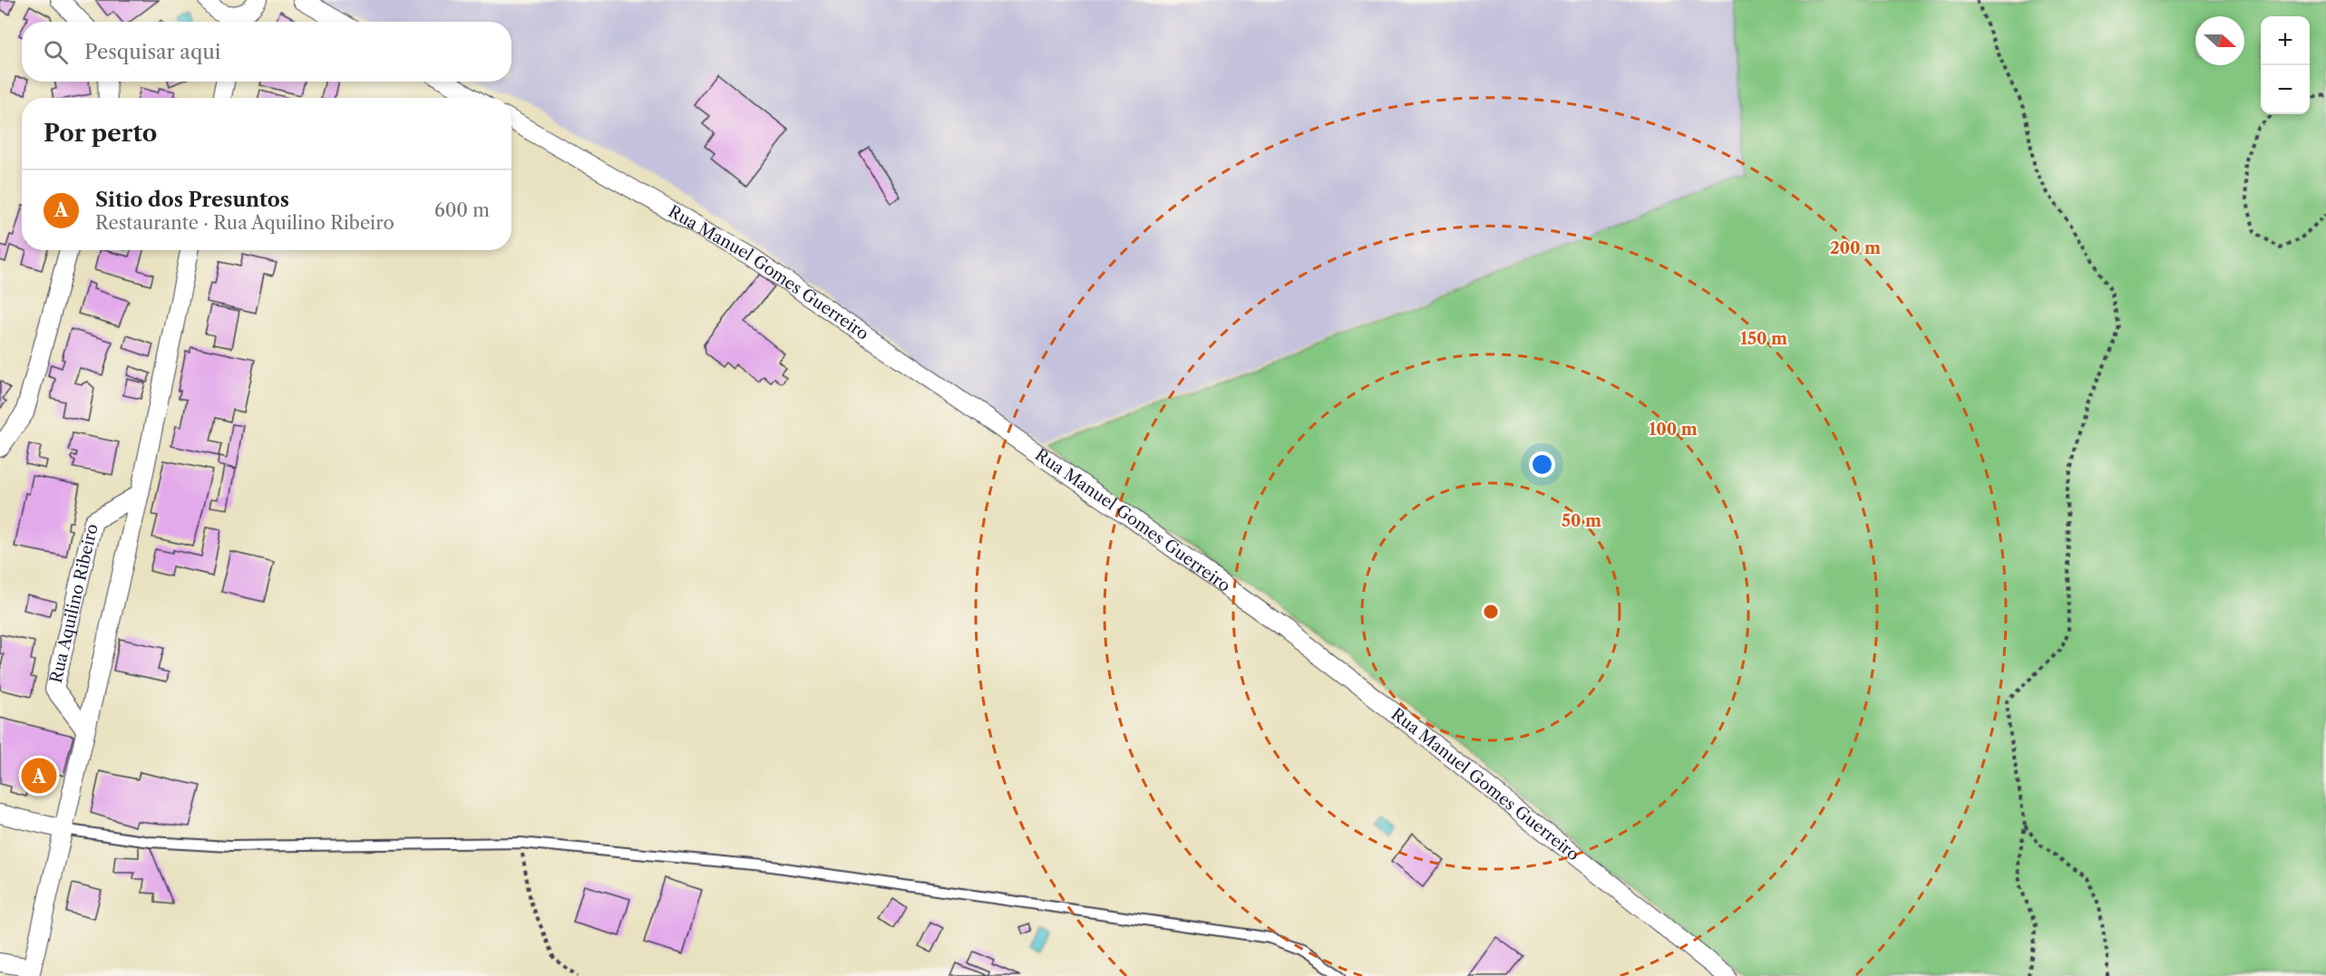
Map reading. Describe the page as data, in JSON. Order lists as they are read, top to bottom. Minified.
{"streets":{"street":["Rua Manuel Gomes Guerreiro","Rua Aquilino Ribeiro"]},"north":"right","page":{"map_buttons":["+","−"],"search":"Pesquisar aqui","heading":"Por perto","list":[{"mark":"A","name":"Sitio dos Presuntos","note":"Restaurante · Rua Aquilino Ribeiro","value":"600 m"}],"pins":"A"},"rings":["200 m","150 m","100 m","50 m"]}
